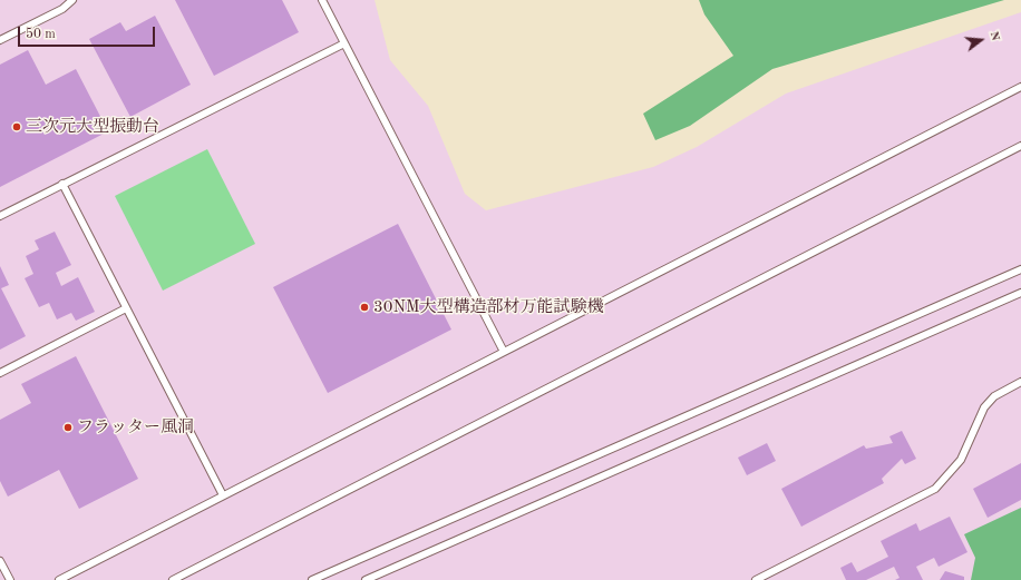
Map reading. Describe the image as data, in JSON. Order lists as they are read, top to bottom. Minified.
{"places":["三次元大型振動台","30NM大型構造部材万能試験機","フラッター風洞"],"scale_bar":"50 m","north":"right"}
